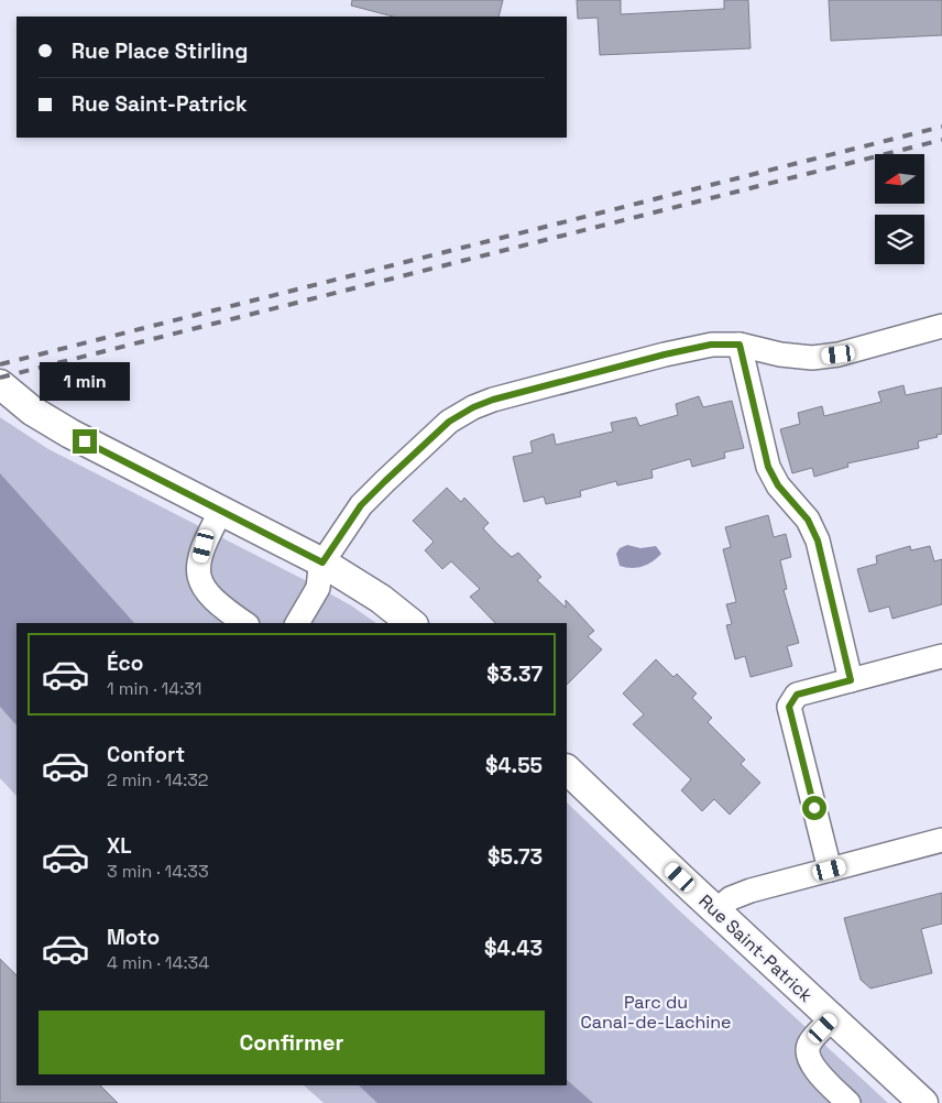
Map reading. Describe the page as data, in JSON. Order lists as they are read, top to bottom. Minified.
{"streets":{"main road":["Rue Saint-Patrick"]},"parks":["Parc du Canal-de-Lachine"],"north":"left","page":{"banner":["Rue Place Stirling","Rue Saint-Patrick"],"bubble":"1 min","list":[{"name":"Éco","note":"1 min · 14:31","value":"$3.37"},{"name":"Confort","note":"2 min · 14:32","value":"$4.55"},{"name":"XL","note":"3 min · 14:33","value":"$5.73"},{"name":"Moto","note":"4 min · 14:34","value":"$4.43"}],"buttons":"Confirmer"}}
